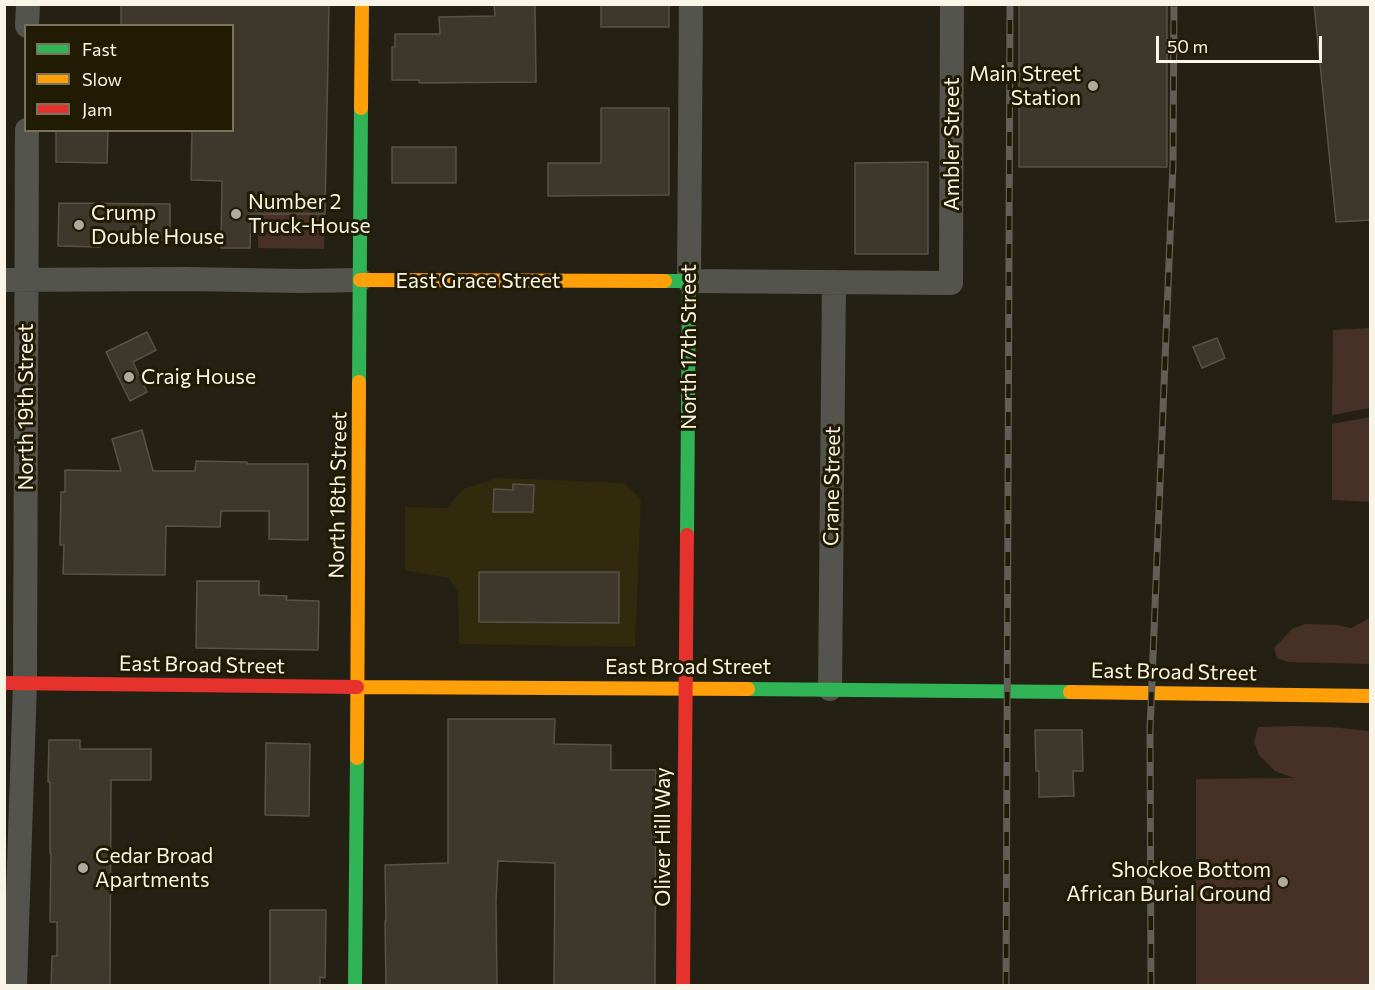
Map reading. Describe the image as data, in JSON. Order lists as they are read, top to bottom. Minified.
{"streets":{"main road":["East Grace Street","North 17th Street","North 18th Street","East Broad Street","Oliver Hill Way"],"street":["Ambler Street","North 19th Street","Crane Street"]},"crossings":[["Ambler Street","East Grace Street"],["East Grace Street","North 17th Street"],["East Grace Street","North 19th Street"],["East Grace Street","Crane Street"],["East Grace Street","North 18th Street"],["North 17th Street","East Broad Street"],["North 17th Street","Oliver Hill Way"],["North 19th Street","East Broad Street"],["Crane Street","East Broad Street"],["North 18th Street","East Broad Street"],["East Broad Street","Oliver Hill Way"]],"places":["Main Street Station","Number 2 Truck-House","Crump Double House","Craig House","Cedar Broad Apartments","Shockoe Bottom African Burial Ground"],"legend":["Fast","Slow","Jam"],"scale_bar":"50 m"}
